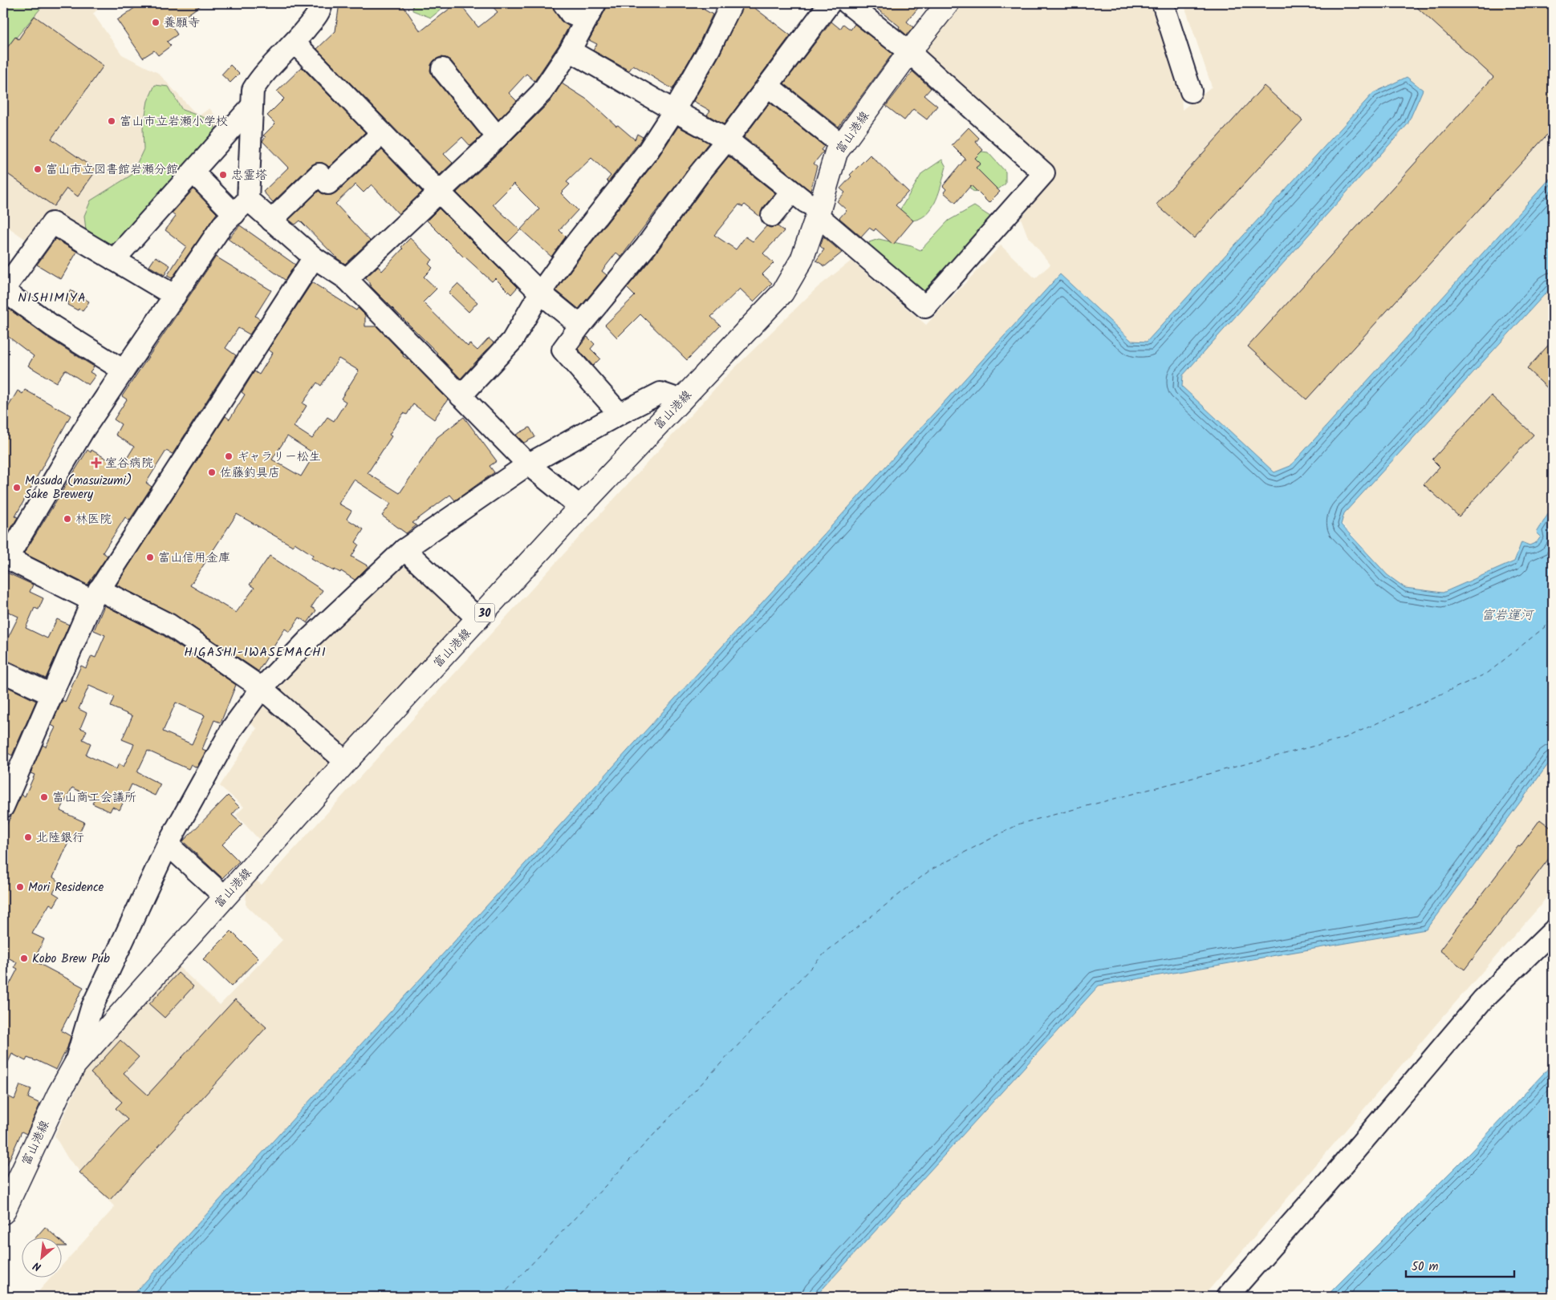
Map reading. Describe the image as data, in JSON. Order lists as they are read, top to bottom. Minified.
{"streets":{"main road":["富山港線","30"]},"districts":["NISHIMIYA","HIGASHI-IWASEMACHI"],"water":["富岩運河"],"places":{"other":["養願寺","富山市立岩瀬小学校","富山市立図書館岩瀬分館","忠霊塔","ギャラリー松生","佐藤釣具店","Masuda (masuizumi) Sake Brewery","林医院","富山信用金庫","富山商工会議所","北陸銀行","Mori Residence","Kobo Brew Pub"],"health":["室谷病院"]},"scale_bar":"50 m","north":"bottom left"}
